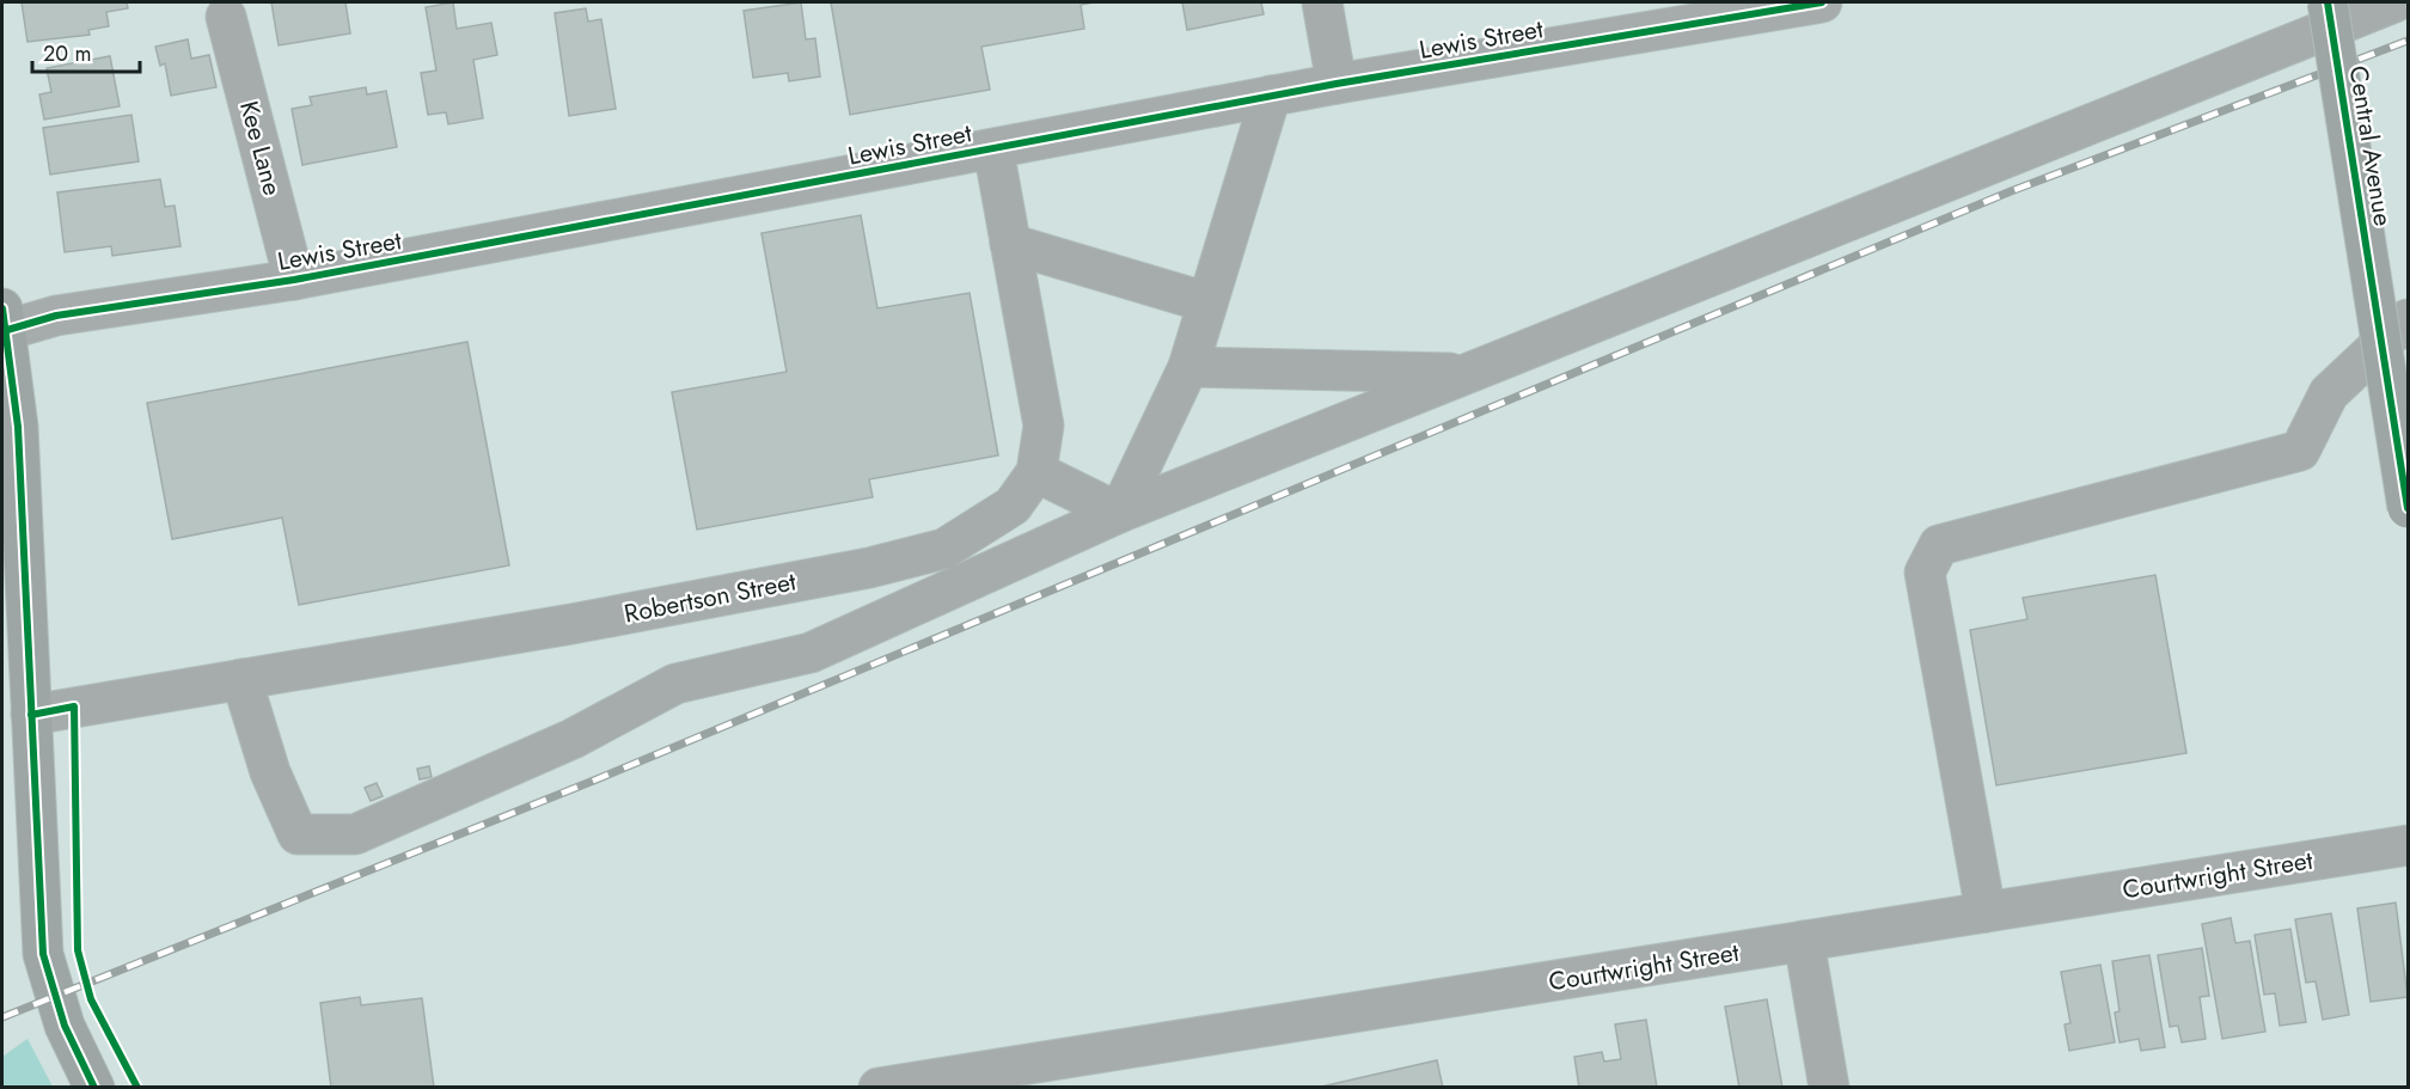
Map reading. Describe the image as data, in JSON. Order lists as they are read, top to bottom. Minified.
{"streets":{"main road":["Central Avenue"],"street":["Lewis Street","Kee Lane","Robertson Street","Courtwright Street"]},"crossings":[["Lewis Street","Kee Lane"],["Lewis Street","Robertson Street"]],"scale_bar":"20 m"}
